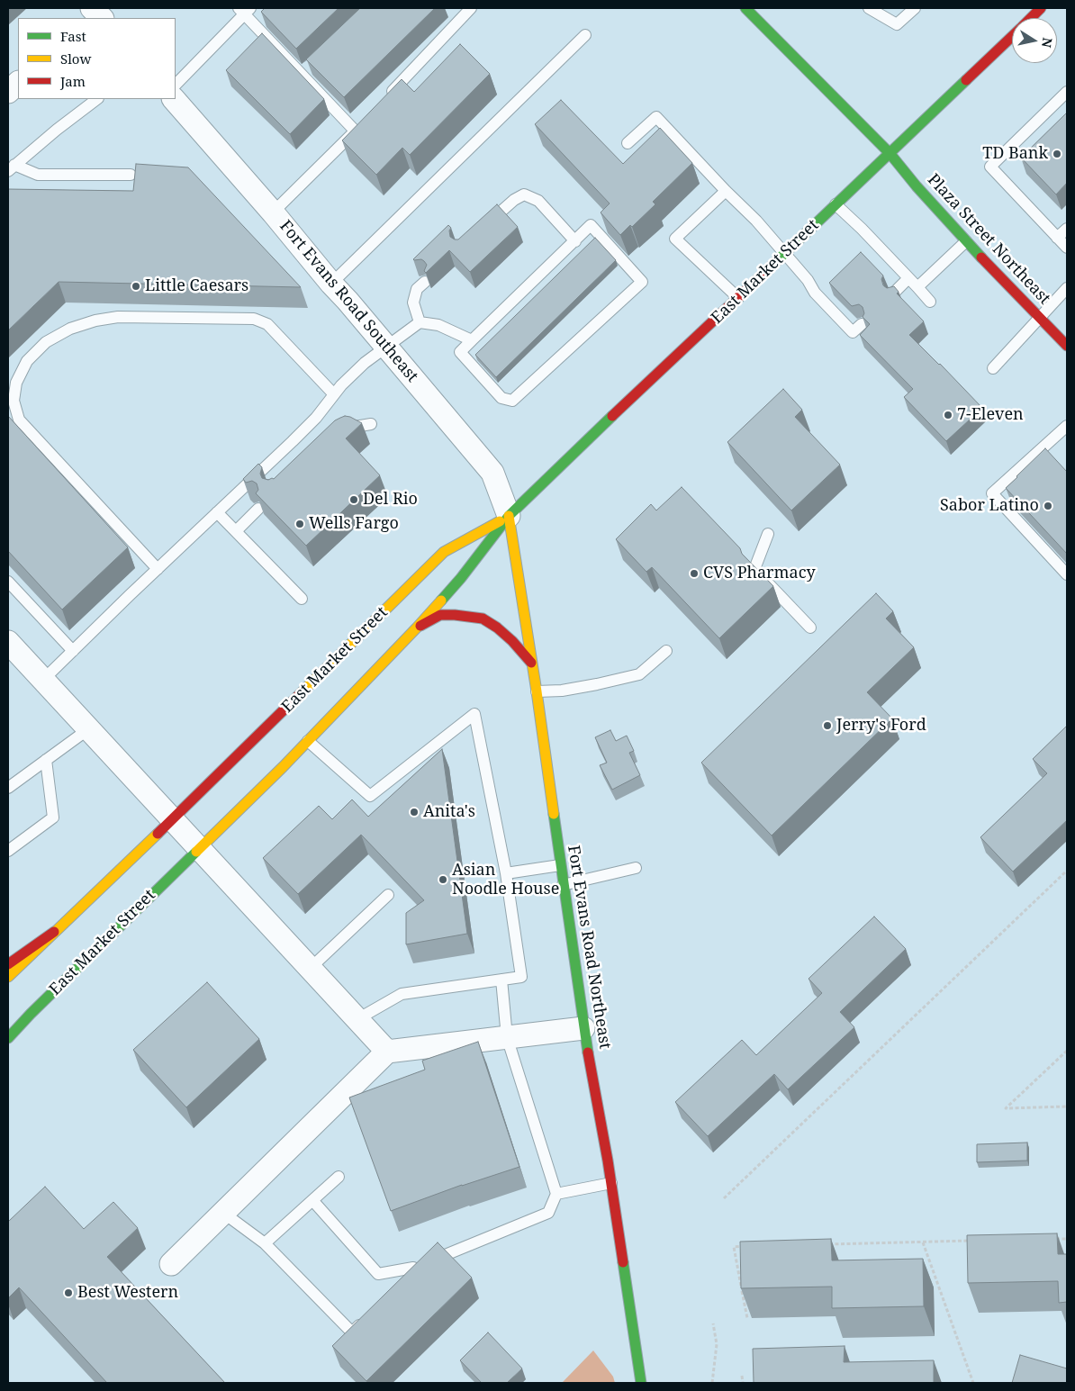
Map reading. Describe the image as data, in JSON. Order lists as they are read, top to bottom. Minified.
{"streets":{"main road":["Plaza Street Northeast","East Market Street","Fort Evans Road Northeast"],"street":["Fort Evans Road Southeast"]},"crossings":[["Plaza Street Northeast","East Market Street"],["East Market Street","Fort Evans Road Southeast"],["East Market Street","Fort Evans Road Northeast"],["Fort Evans Road Southeast","Fort Evans Road Northeast"]],"places":["TD Bank","Little Caesars","7-Eleven","Del Rio","Sabor Latino","Wells Fargo","CVS Pharmacy","Jerry's Ford","Anita's","Asian Noodle House","Best Western"],"legend":["Fast","Slow","Jam"],"north":"right"}
